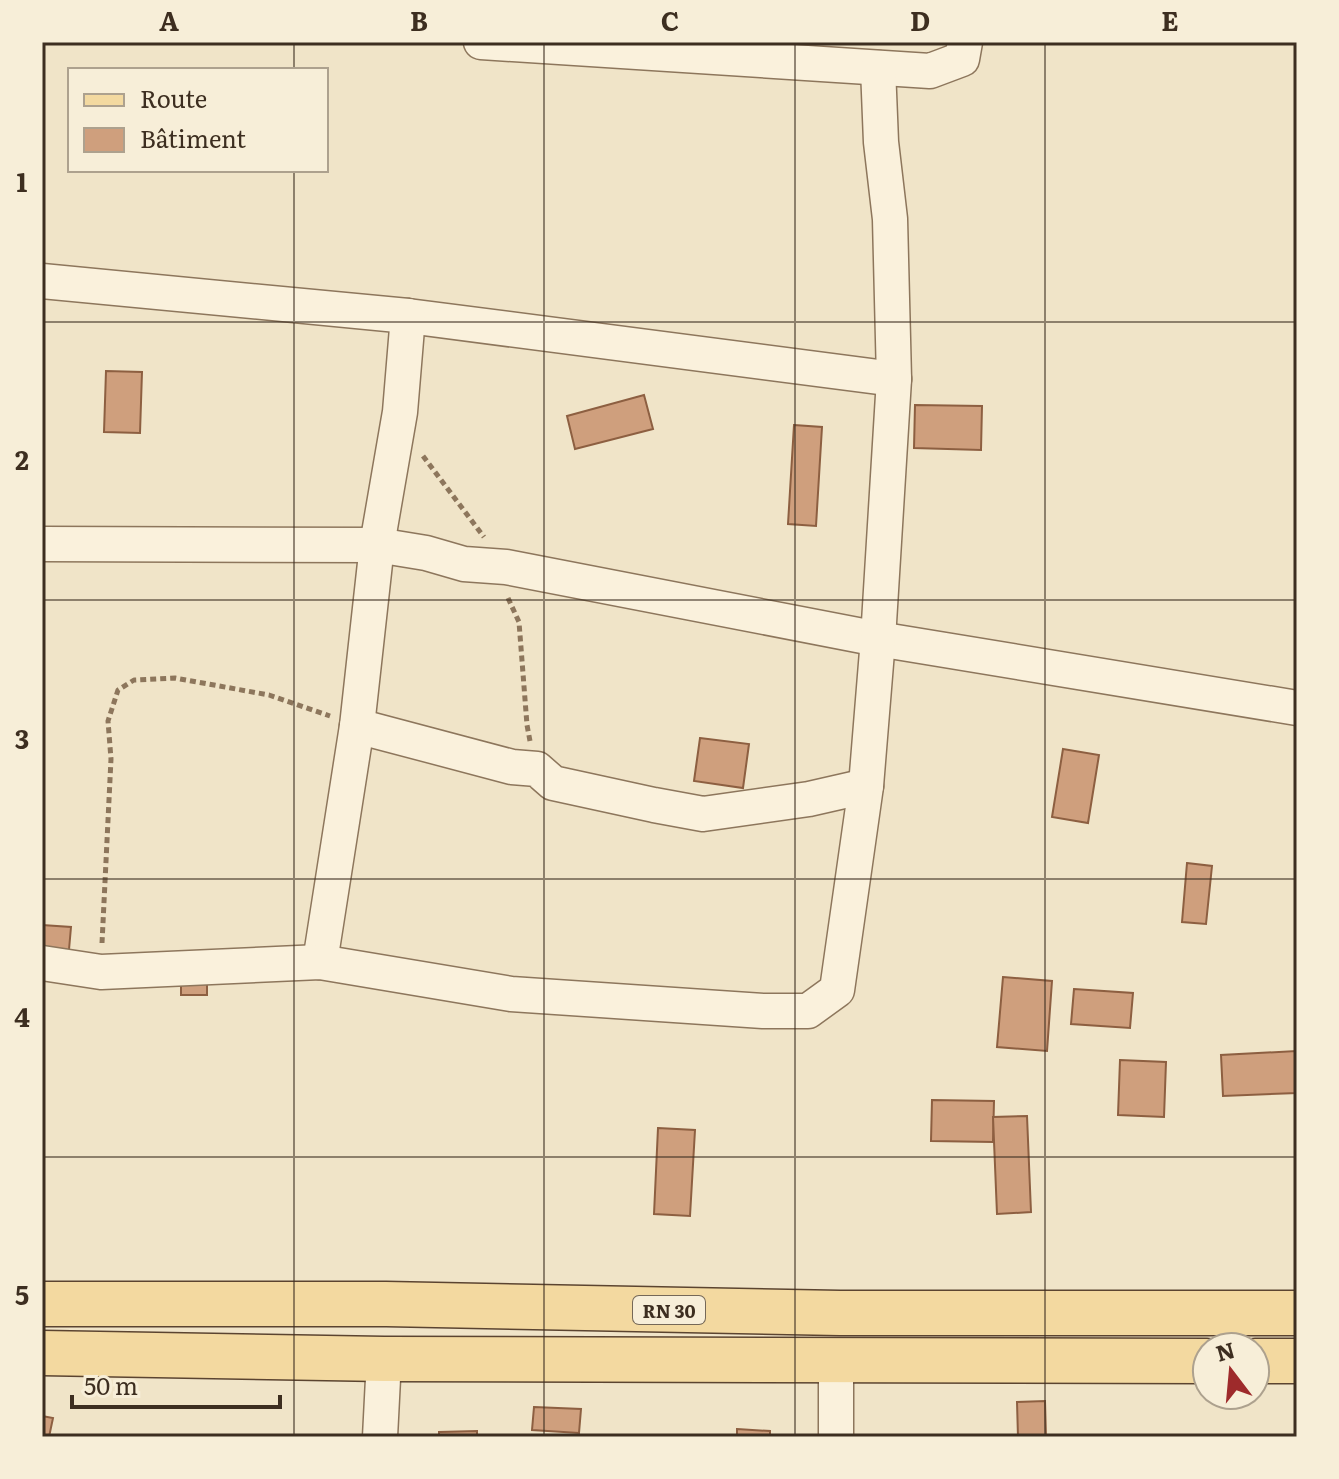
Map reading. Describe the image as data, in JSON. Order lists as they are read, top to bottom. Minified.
{"streets":{"main road":["RN 30"]},"legend":["Route","Bâtiment"],"scale_bar":"50 m","north":"top","grid":{"columns":["A","B","C","D","E"],"rows":["1","2","3","4","5"]}}
